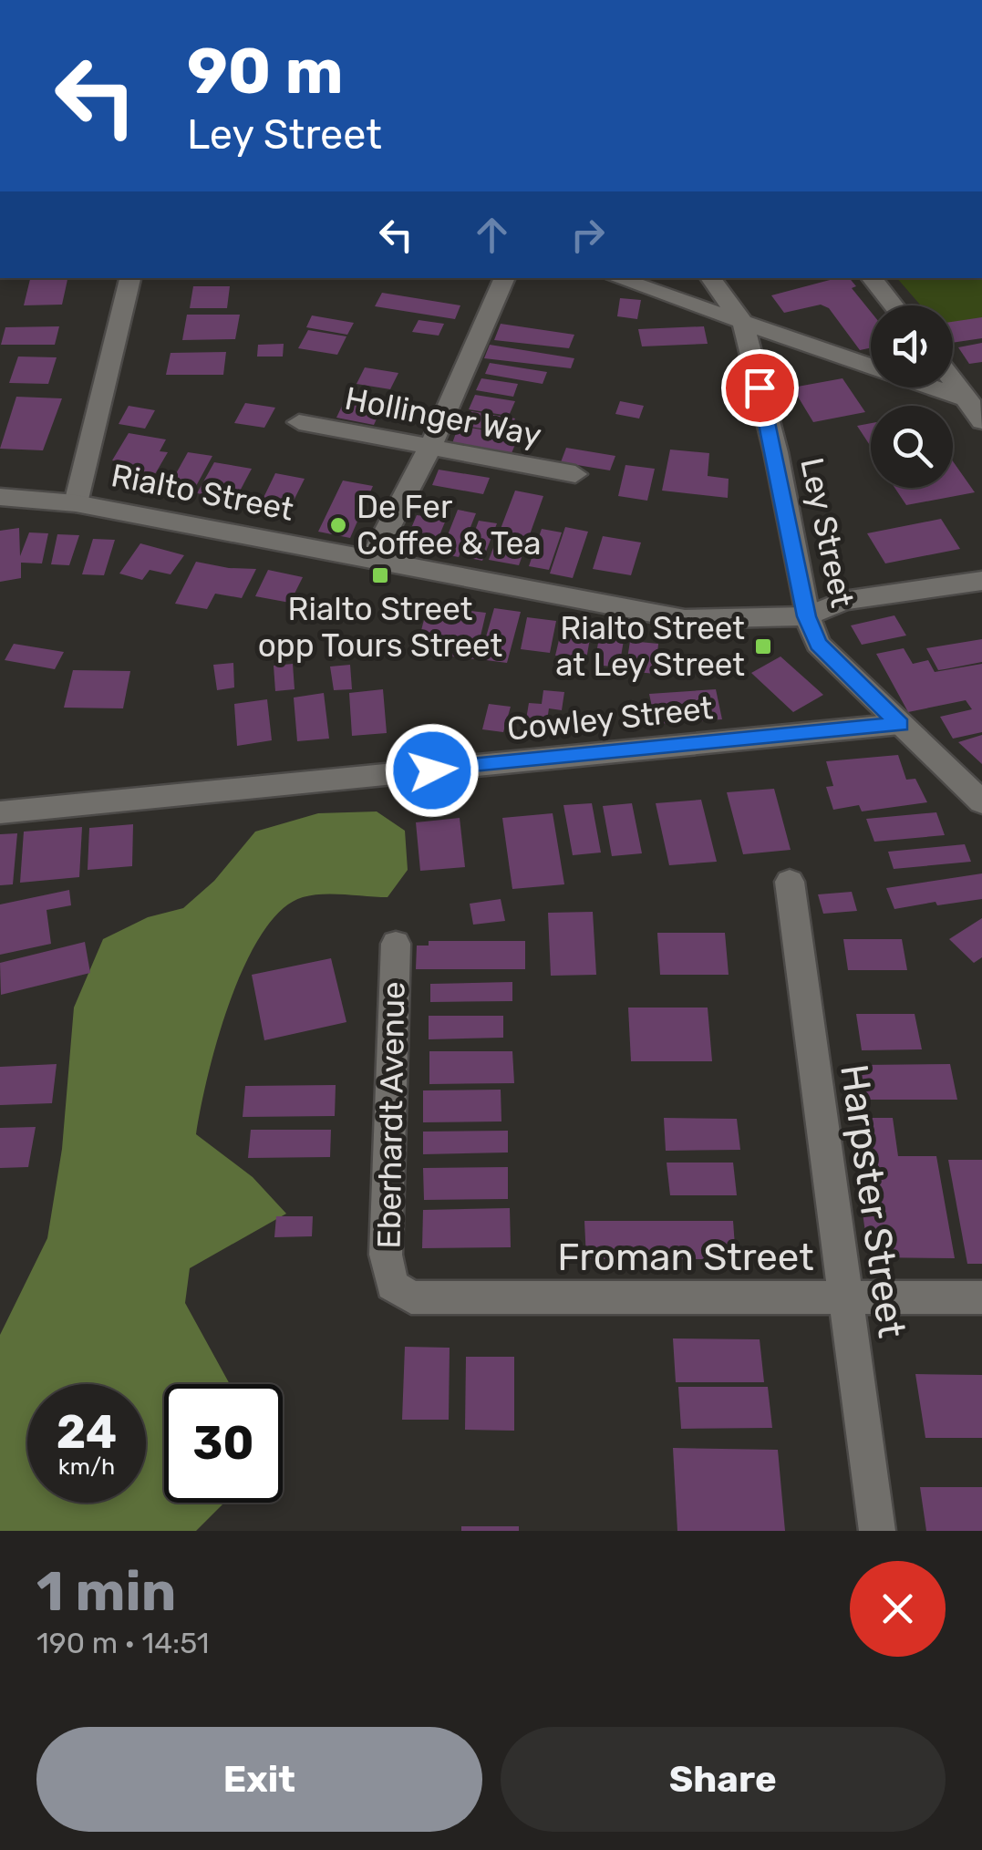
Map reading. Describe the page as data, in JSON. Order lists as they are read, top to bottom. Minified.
{"streets":{"street":["Hollinger Way","Rialto Street","Ley Street","Cowley Street","Eberhardt Avenue","Harpster Street","Froman Street"]},"crossings":[["Rialto Street","Ley Street"],["Ley Street","Cowley Street"],["Eberhardt Avenue","Froman Street"],["Harpster Street","Froman Street"]],"places":{"other":["De Fer Coffee & Tea"],"transit":["Rialto Street opp Tours Street","Rialto Street at Ley Street"]},"page":{"turn":["90 m","Ley Street"],"speed":"24 km/h","limit":"30","heading":["1 min","190 m · 14:51"],"buttons":["Exit","Share"]}}
